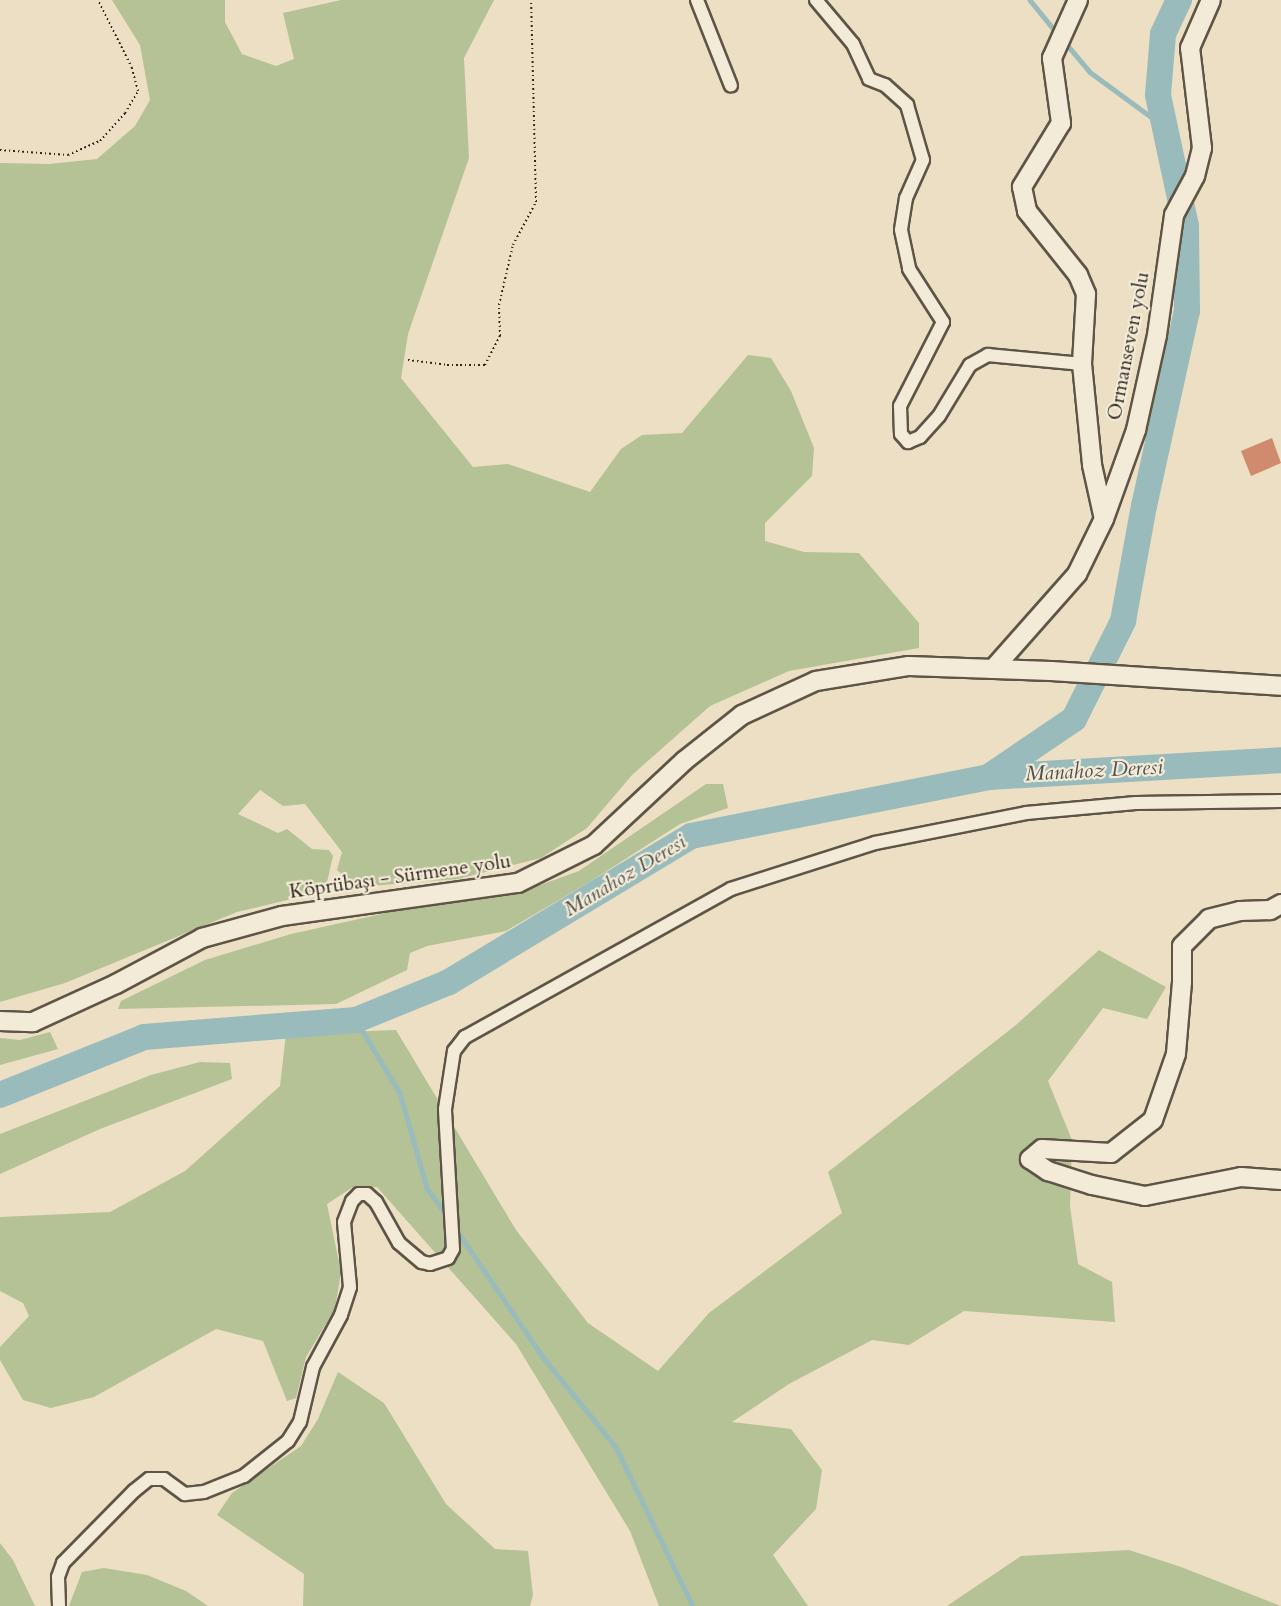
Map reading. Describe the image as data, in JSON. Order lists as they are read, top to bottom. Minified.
{"streets":{"main road":["Ormanseven yolu","Köprübaşı - Sürmene yolu"]},"crossings":[["Ormanseven yolu","Köprübaşı - Sürmene yolu"]],"water":["Manahoz Deresi"]}
